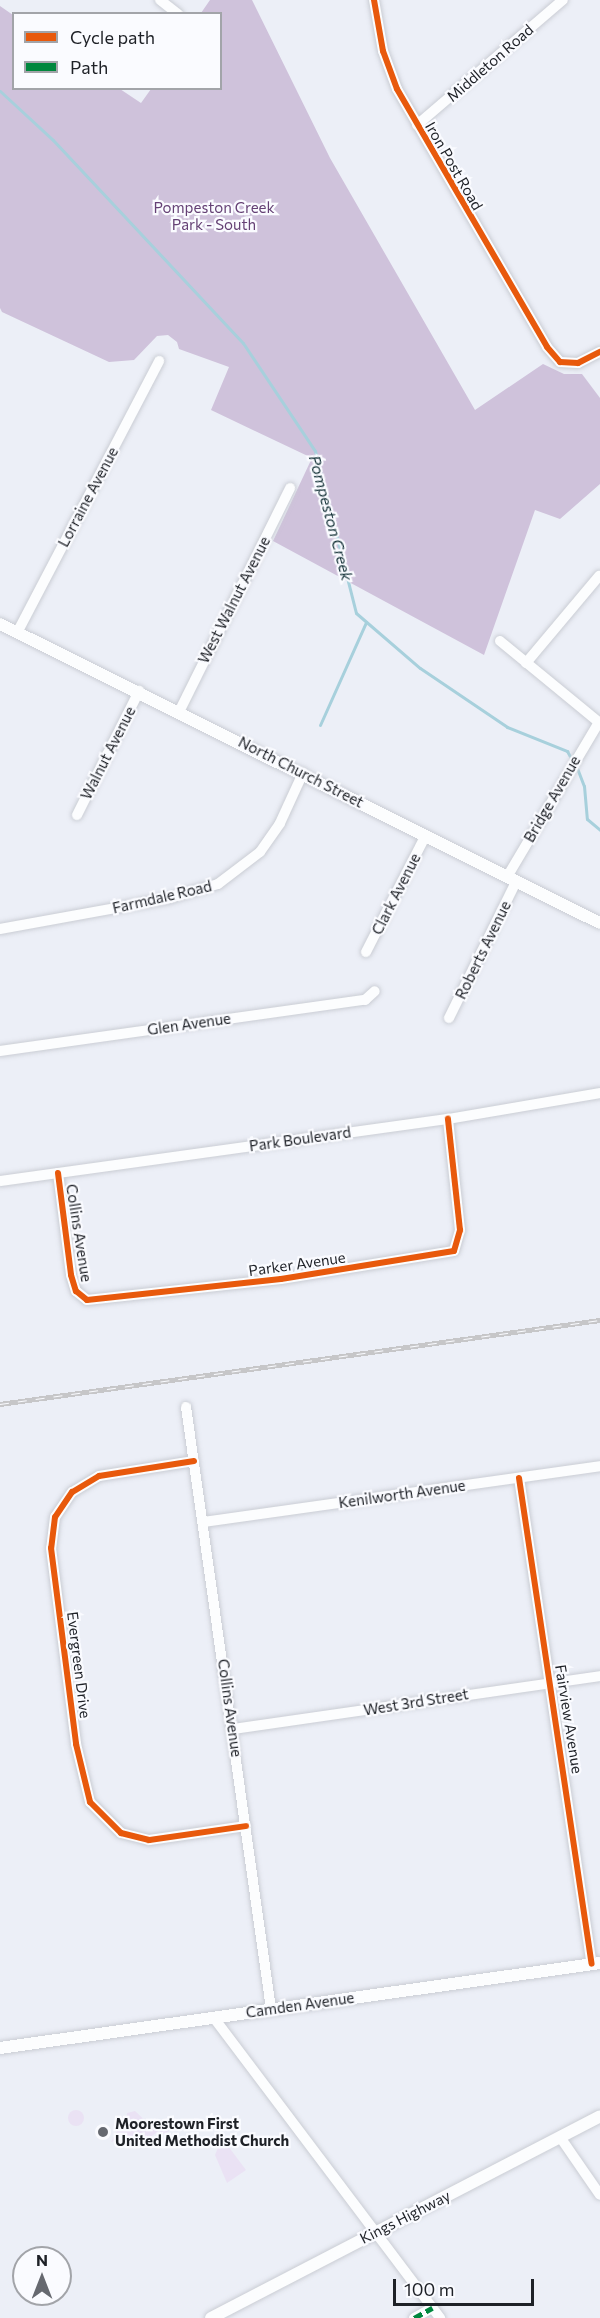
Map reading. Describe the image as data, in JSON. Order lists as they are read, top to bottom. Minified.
{"streets":{"main road":["North Church Street","Camden Avenue","Kings Highway"],"street":["Middleton Road","Iron Post Road","Lorraine Avenue","West Walnut Avenue","Walnut Avenue","Bridge Avenue","Clark Avenue","Farmdale Road","Roberts Avenue","Glen Avenue","Park Boulevard","Collins Avenue","Parker Avenue","Kenilworth Avenue","Evergreen Drive","West 3rd Street","Fairview Avenue"]},"crossings":[["Middleton Road","Iron Post Road"],["Lorraine Avenue","North Church Street"],["West Walnut Avenue","North Church Street"],["Walnut Avenue","North Church Street"],["North Church Street","Bridge Avenue"],["North Church Street","Clark Avenue"],["North Church Street","Farmdale Road"],["North Church Street","Roberts Avenue"],["Bridge Avenue","Roberts Avenue"],["Park Boulevard","Collins Avenue"],["Park Boulevard","Parker Avenue"],["Collins Avenue","Parker Avenue"],["Collins Avenue","Kenilworth Avenue"],["Collins Avenue","Evergreen Drive"],["Collins Avenue","West 3rd Street"],["Collins Avenue","Camden Avenue"],["Kenilworth Avenue","Fairview Avenue"],["West 3rd Street","Fairview Avenue"],["Fairview Avenue","Camden Avenue"]],"water":["Pompeston Creek"],"parks":["Pompeston Creek Park - South"],"places":["Moorestown First United Methodist Church"],"legend":["Cycle path","Path"],"scale_bar":"100 m","north":"top"}
